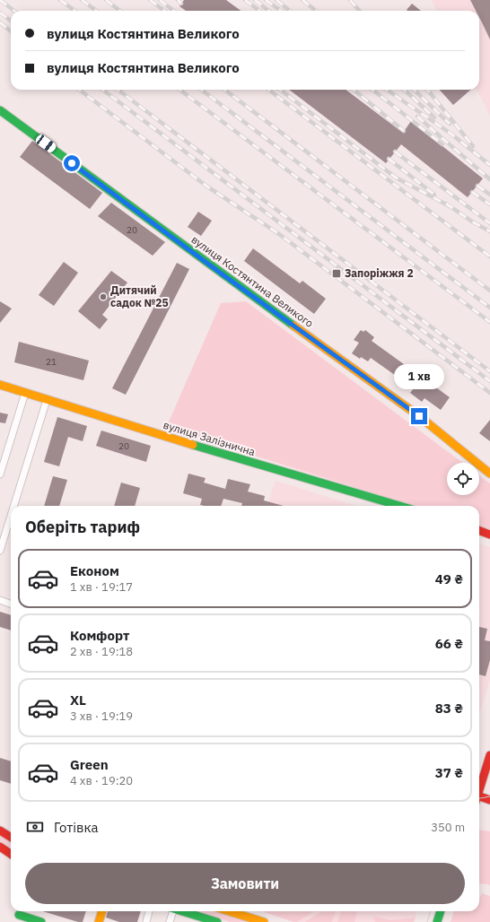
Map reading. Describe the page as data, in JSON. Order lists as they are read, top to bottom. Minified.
{"streets":{"street":["вулиця Костянтина Великого","вулиця Залізнична"]},"places":{"transit":["Запоріжжя 2"],"other":["Дитячий садок №25"]},"house_numbers":["20","21","20"],"page":{"banner":["вулиця Костянтина Великого","вулиця Костянтина Великого"],"bubble":"1 хв","heading":"Оберіть тариф","list":[{"name":"Економ","note":"1 хв · 19:17","value":"49 ₴"},{"name":"Комфорт","note":"2 хв · 19:18","value":"66 ₴"},{"name":"XL","note":"3 хв · 19:19","value":"83 ₴"},{"name":"Green","note":"4 хв · 19:20","value":"37 ₴"}],"pay":["Готівка","350 m"],"buttons":"Замовити"}}
